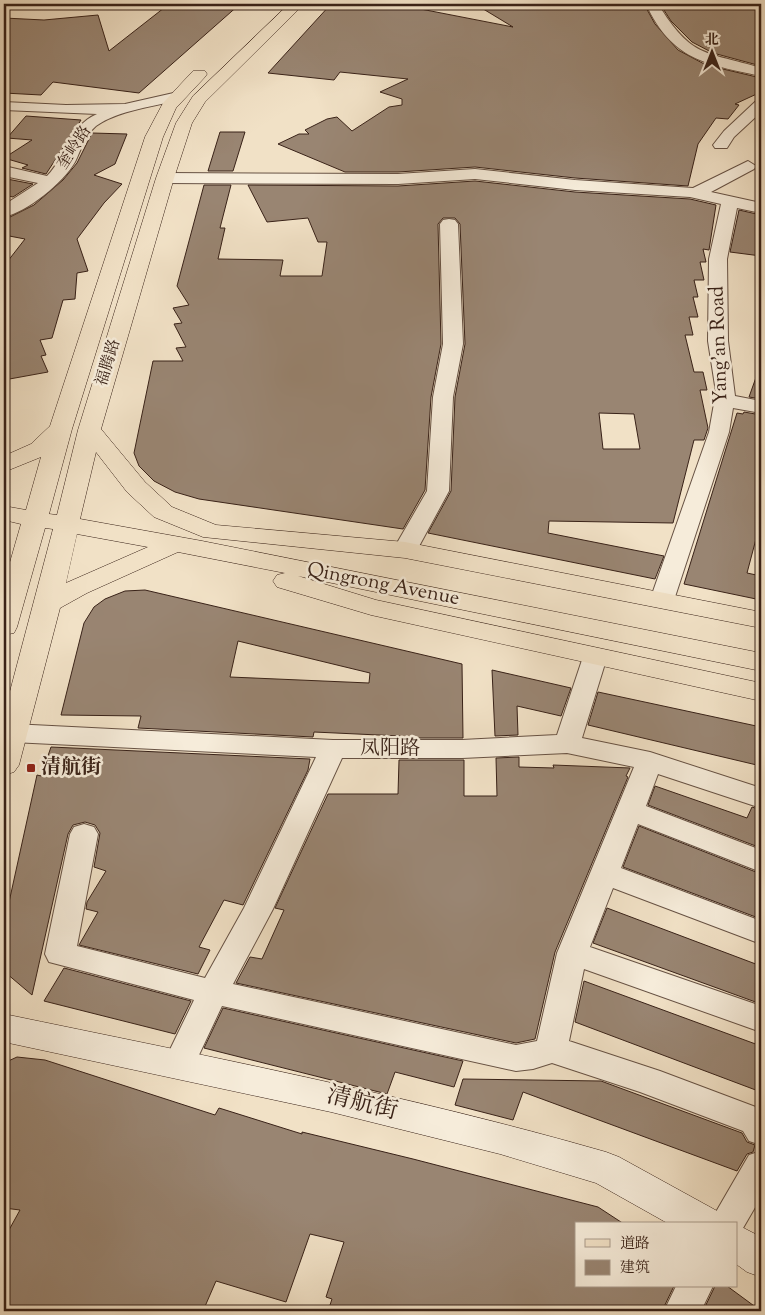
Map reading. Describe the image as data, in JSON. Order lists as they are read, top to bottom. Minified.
{"streets":{"main road":["福腾路","Qingrong Avenue"],"street":["奎岭路","Yang'an Road","凤阳路","清航街"]},"crossings":[["福腾路","Qingrong Avenue"],["福腾路","凤阳路"]],"places":{"transit":["清航街"]},"legend":["道路","建筑"],"north":"top"}
